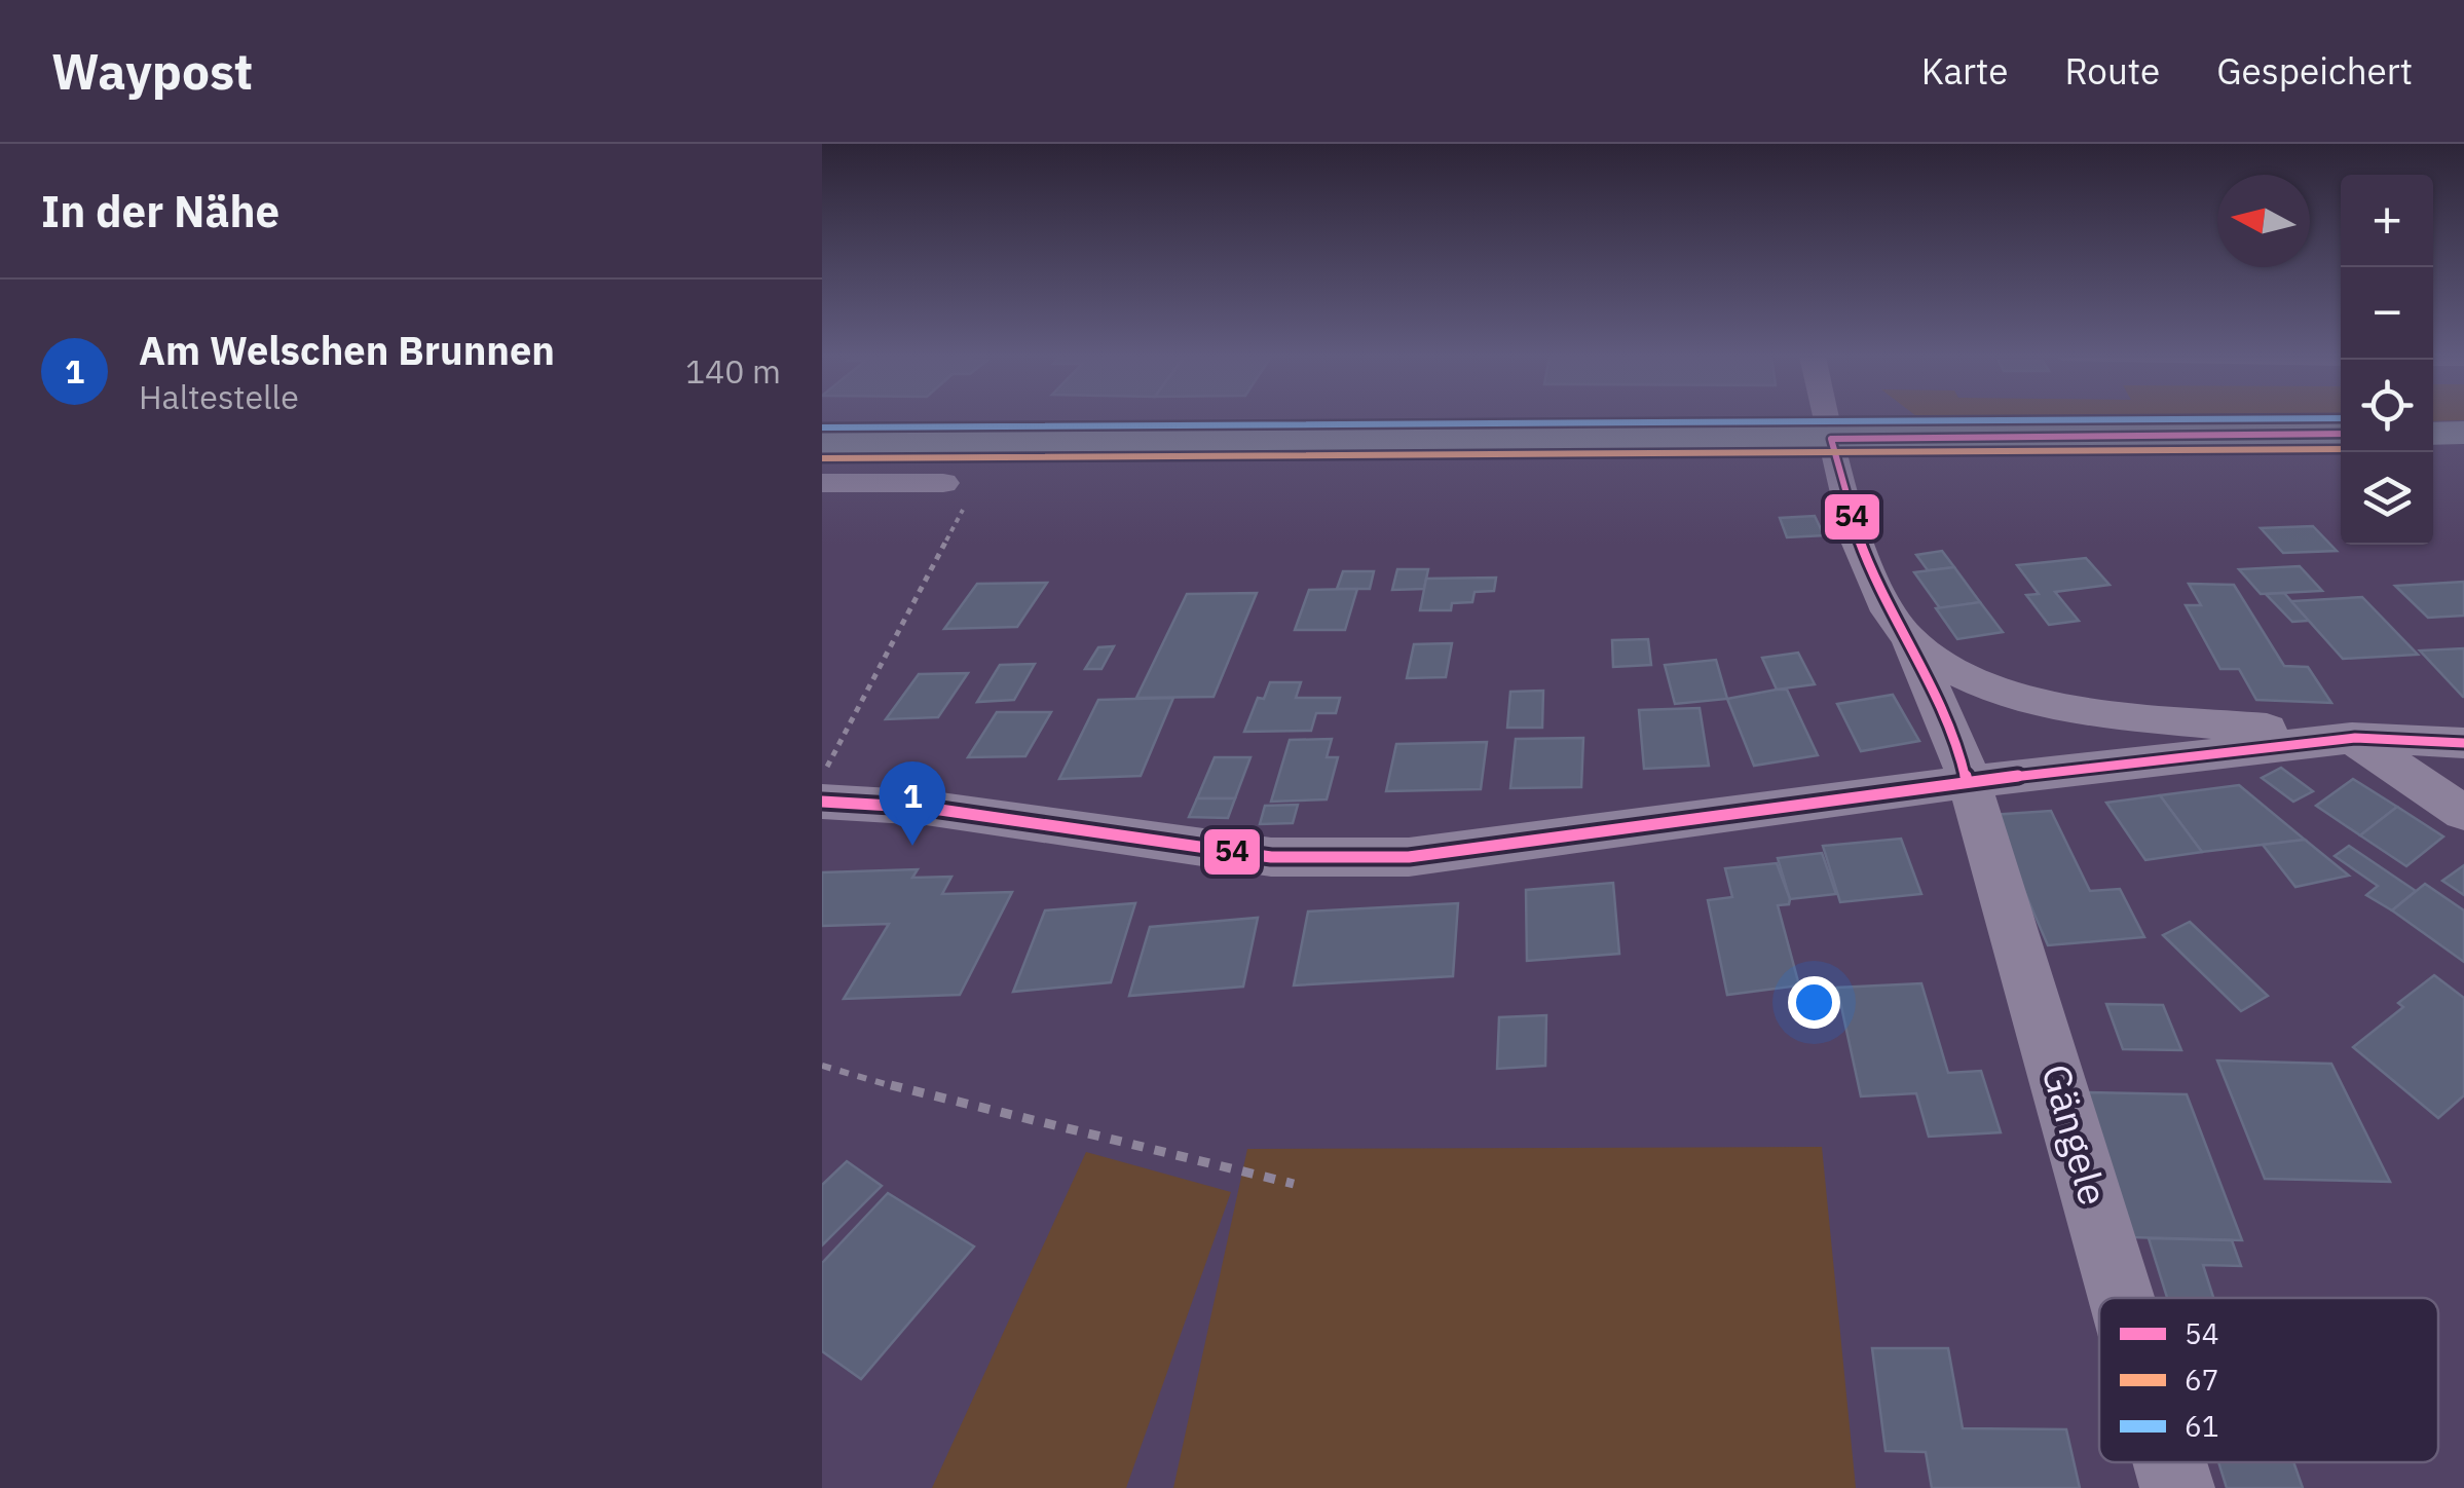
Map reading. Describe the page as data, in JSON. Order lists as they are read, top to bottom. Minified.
{"streets":{"street":["Gängele"]},"lines":["transit line 61","transit line 54","transit line 67"],"legend":["54","67","61"],"north":"left","page":{"header":"Waypost","nav":["Karte","Route","Gespeichert"],"heading":"In der Nähe","map_buttons":["+","−"],"list":[{"mark":"1","name":"Am Welschen Brunnen","note":"Haltestelle","value":"140 m"}],"pins":"1"}}
